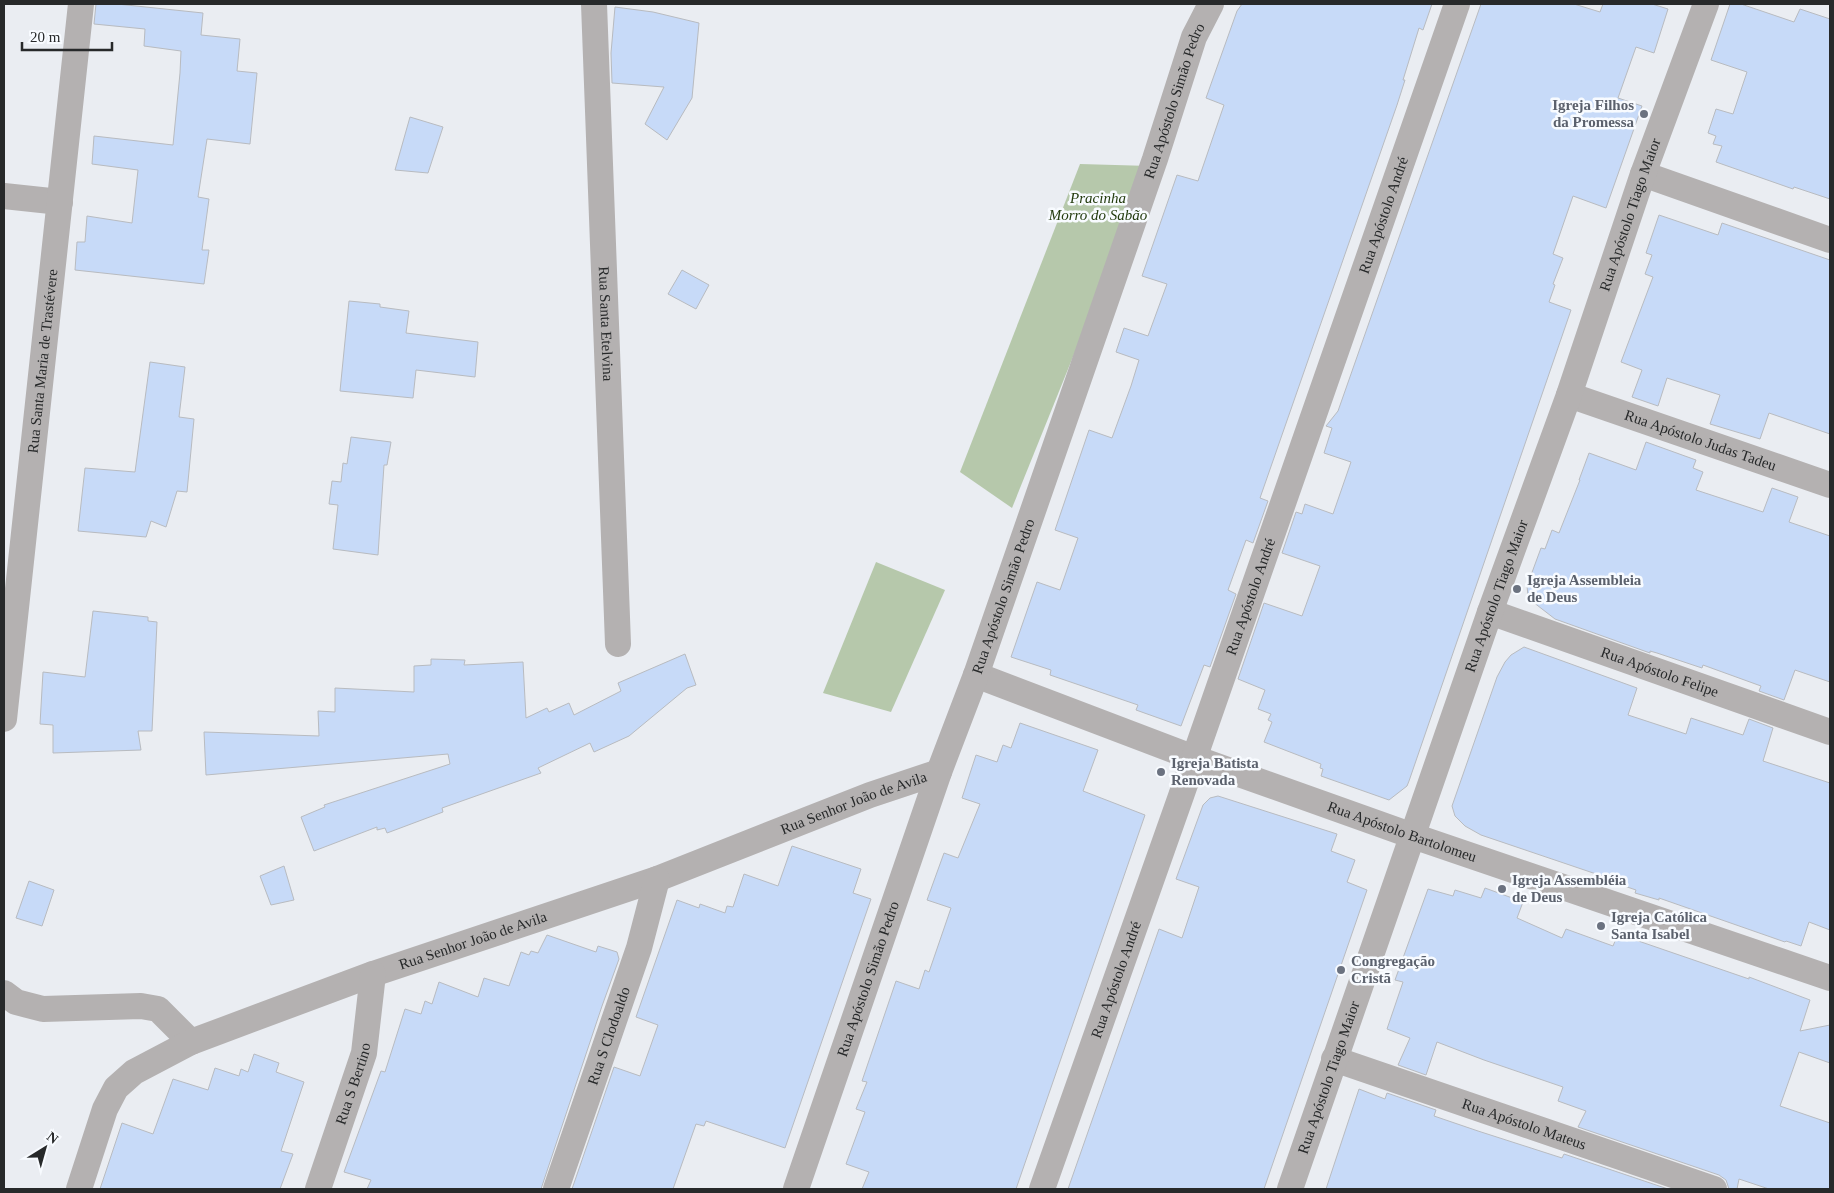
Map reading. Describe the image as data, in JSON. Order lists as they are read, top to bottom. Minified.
{"streets":{"street":["Rua Apóstolo Simão Pedro","Rua Apóstolo André","Rua Apóstolo Tiago Maior","Rua Santa Etelvina","Rua Santa Maria de Trastévere","Rua Apóstolo Judas Tadeu","Rua Apóstolo Felipe","Rua Senhor João de Avila","Rua Apóstolo Bartolomeu","Rua S Clodoaldo","Rua S Bertino","Rua Apóstolo Mateus"]},"crossings":[["Rua Apóstolo Simão Pedro","Rua Senhor João de Avila"],["Rua Apóstolo Simão Pedro","Rua Apóstolo Bartolomeu"],["Rua Apóstolo André","Rua Apóstolo Bartolomeu"],["Rua Apóstolo Tiago Maior","Rua Apóstolo Judas Tadeu"],["Rua Apóstolo Tiago Maior","Rua Apóstolo Felipe"],["Rua Apóstolo Tiago Maior","Rua Apóstolo Bartolomeu"],["Rua Apóstolo Tiago Maior","Rua Apóstolo Mateus"],["Rua Senhor João de Avila","Rua S Clodoaldo"],["Rua Senhor João de Avila","Rua S Bertino"]],"parks":["Pracinha Morro do Sabão"],"places":["Igreja Filhos da Promessa","Igreja Assembleia de Deus","Igreja Batista Renovada","Igreja Assembléia de Deus","Igreja Católica Santa Isabel","Congregação Cristã"],"scale_bar":"20 m","north":"top right"}
